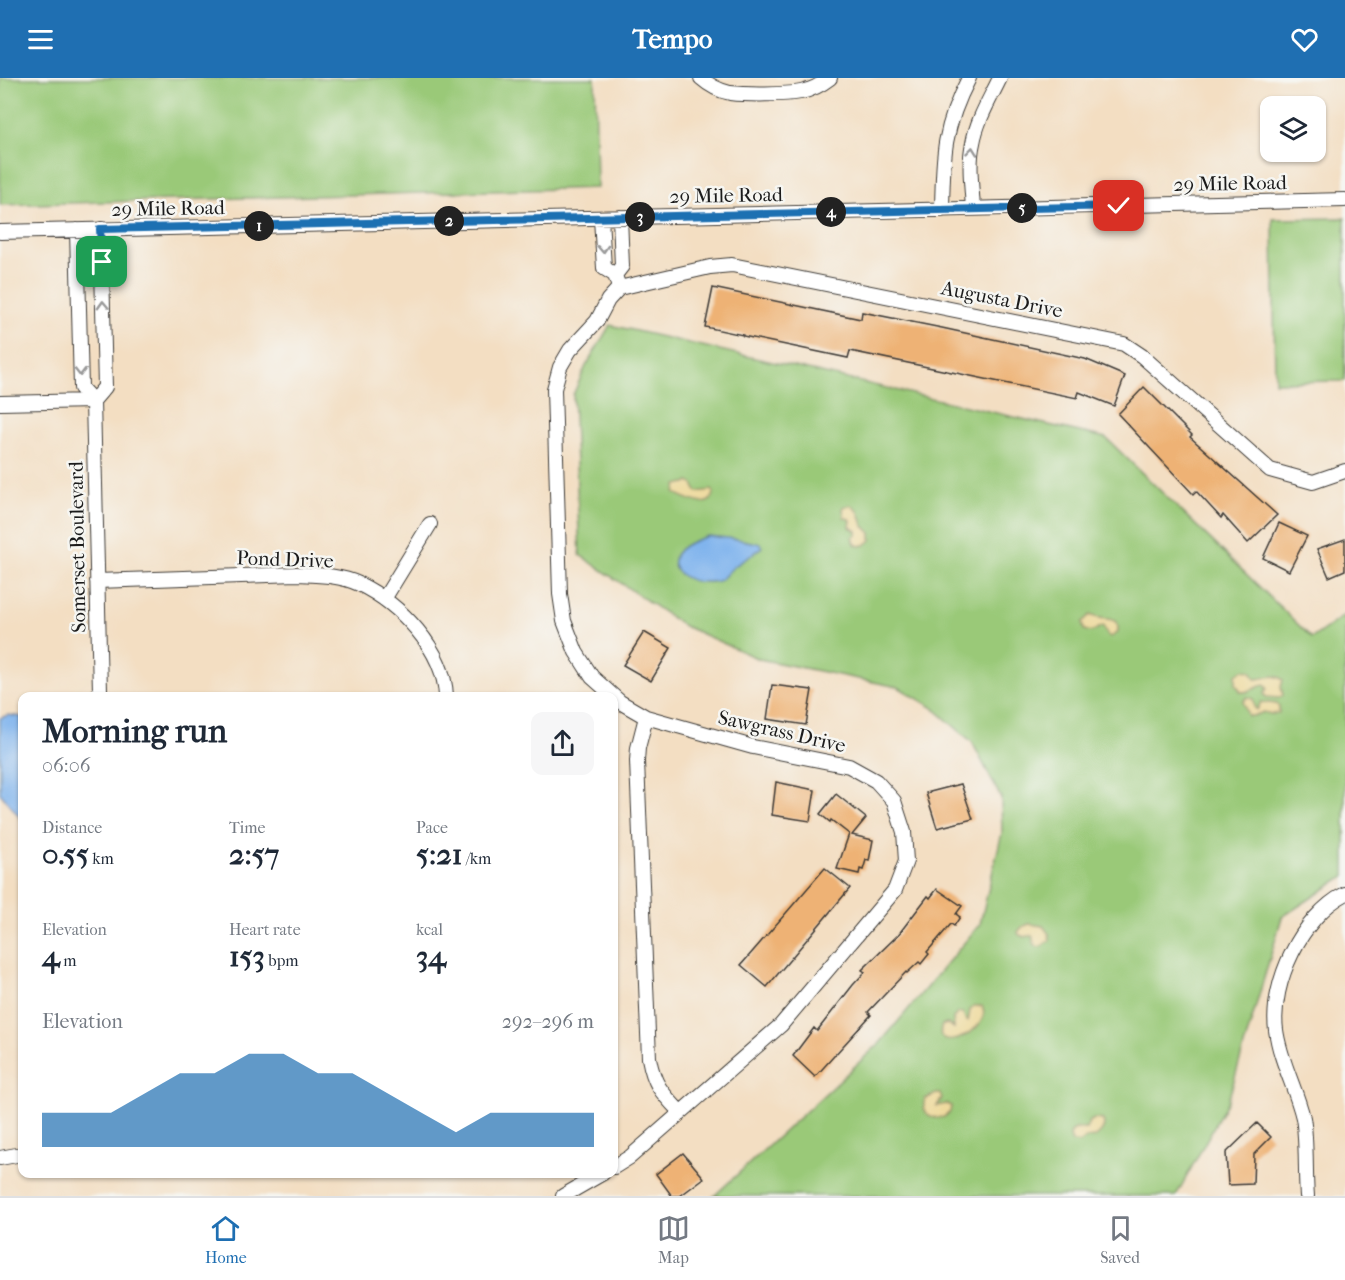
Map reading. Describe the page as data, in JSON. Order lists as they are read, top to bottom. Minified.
{"streets":{"street":["29 Mile Road","Augusta Drive","Somerset Boulevard","Pond Drive","Sawgrass Drive"]},"crossings":[["29 Mile Road","Somerset Boulevard"],["Augusta Drive","Sawgrass Drive"],["Somerset Boulevard","Pond Drive"]],"page":{"header":"Tempo","pins":["5","4","3","2","1"],"heading":["Morning run","06:06"],"stats":[["Distance","0.55 km"],["Time","2:57"],["Pace","5:21 /km"],["Elevation","4 m"],["Heart rate","153 bpm"],["kcal","34"]],"chart":["Elevation","292–296 m"],"tabs":["Home","Map","Saved"]}}
